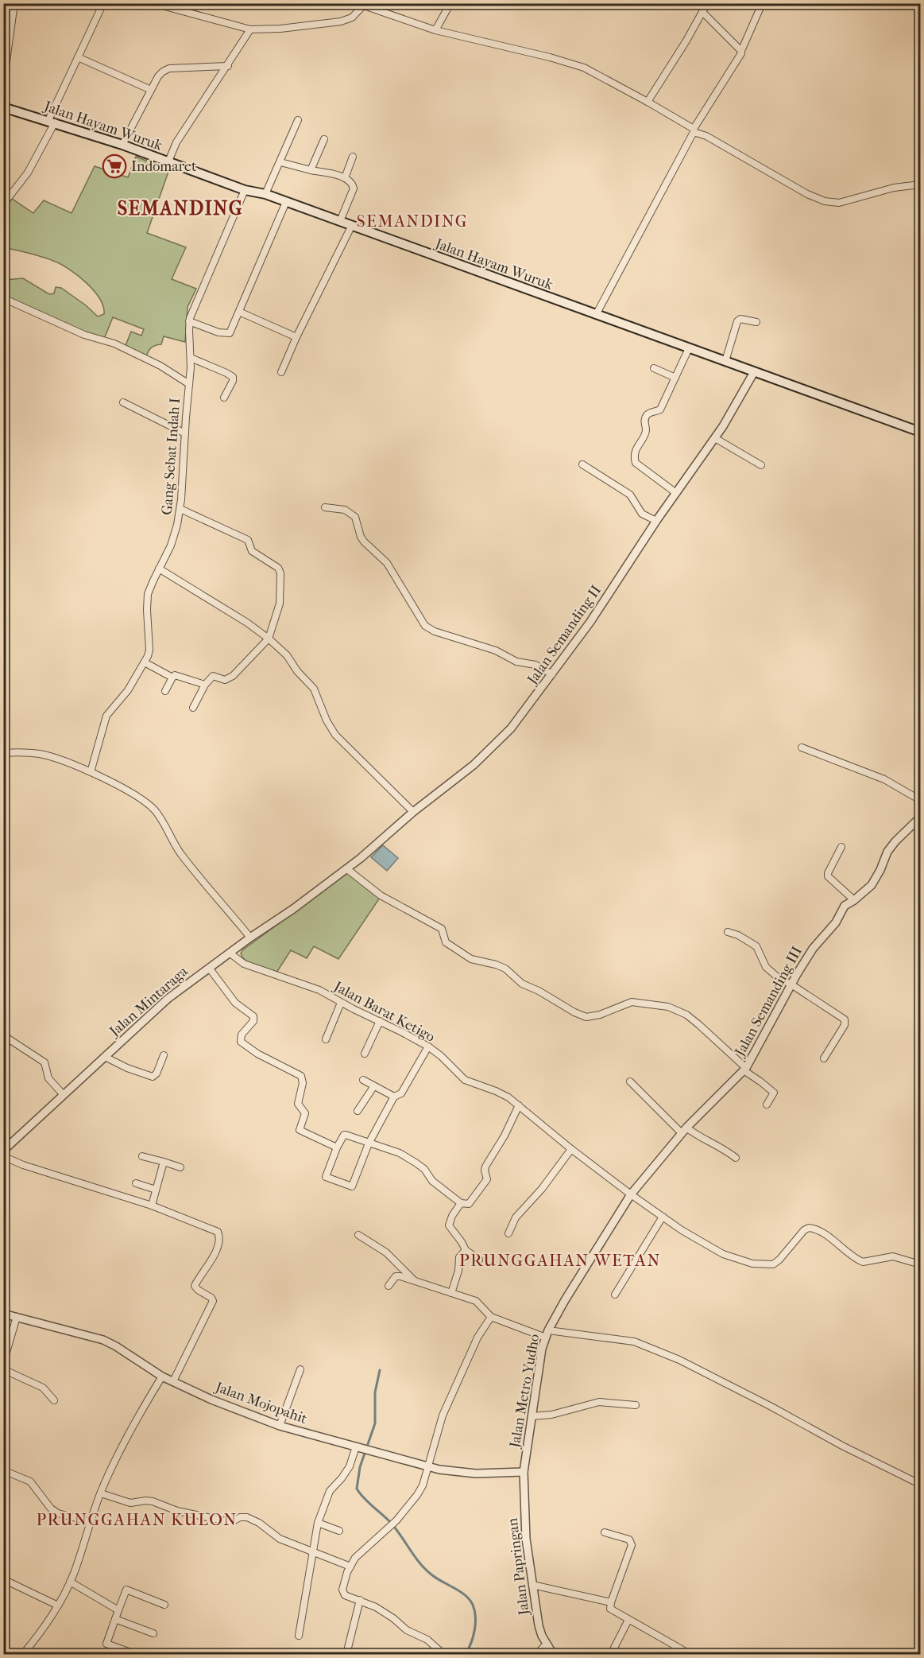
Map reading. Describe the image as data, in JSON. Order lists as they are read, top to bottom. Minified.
{"streets":{"main road":["Jalan Hayam Wuruk"],"street":["Gang Sebat Indah I","Jalan Semanding II","Jalan Mintaraga","Jalan Semanding III","Jalan Barat Ketigo","Jalan Metro Yudho","Jalan Mojopahit","Jalan Papringan"]},"crossings":[["Jalan Hayam Wuruk","Gang Sebat Indah I"],["Jalan Hayam Wuruk","Jalan Semanding II"],["Jalan Semanding II","Jalan Mintaraga"],["Jalan Mintaraga","Jalan Barat Ketigo"],["Jalan Semanding III","Jalan Barat Ketigo"],["Jalan Semanding III","Jalan Metro Yudho"],["Jalan Barat Ketigo","Jalan Metro Yudho"],["Jalan Metro Yudho","Jalan Mojopahit"],["Jalan Metro Yudho","Jalan Papringan"],["Jalan Mojopahit","Jalan Papringan"]],"districts":["SEMANDING","SEMANDING","PRUNGGAHAN WETAN","PRUNGGAHAN KULON"],"places":{"supermarket":["Indomaret"]}}
